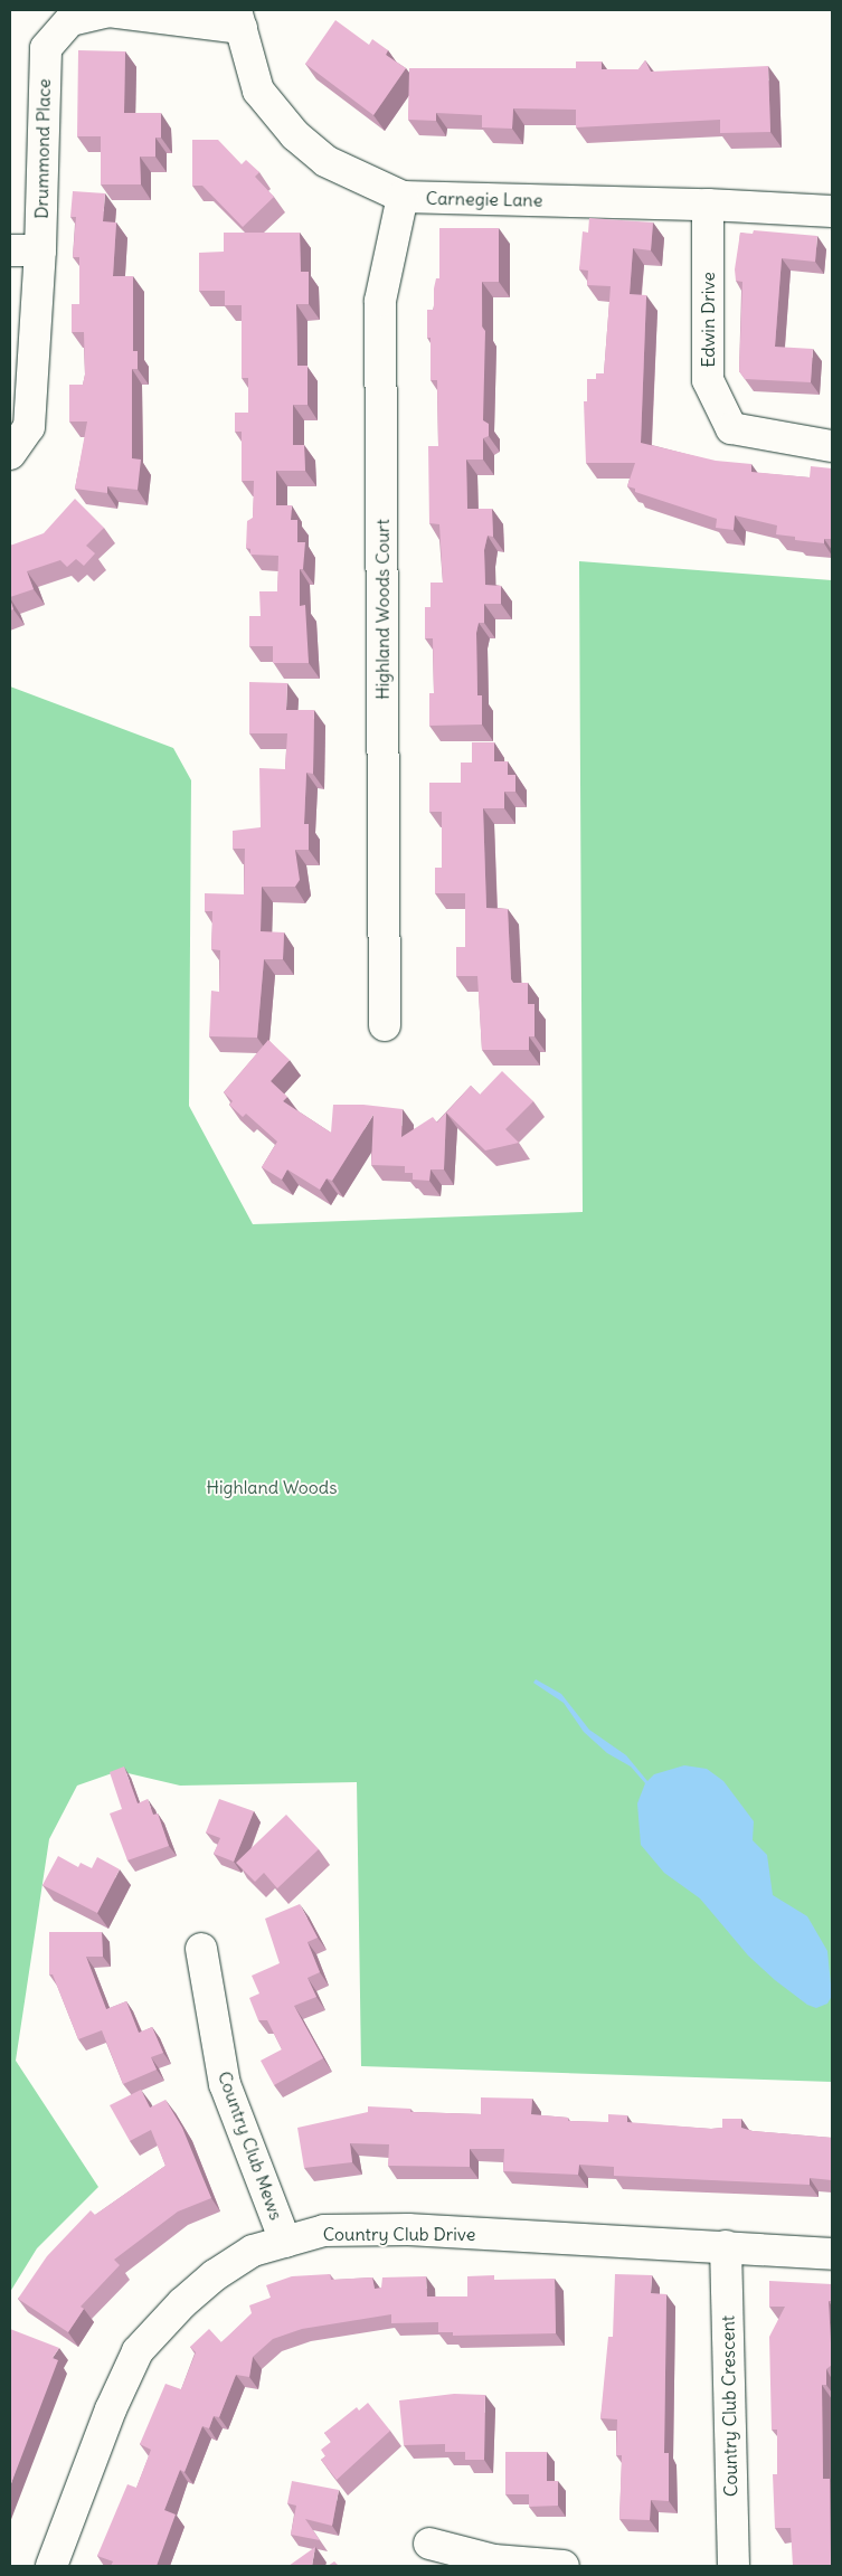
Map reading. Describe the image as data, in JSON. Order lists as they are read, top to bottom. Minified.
{"streets":{"street":["Drummond Place","Carnegie Lane","Edwin Drive","Highland Woods Court","Country Club Mews","Country Club Drive","Country Club Crescent"]},"crossings":[["Drummond Place","Carnegie Lane"],["Carnegie Lane","Edwin Drive"],["Carnegie Lane","Highland Woods Court"],["Country Club Mews","Country Club Drive"],["Country Club Drive","Country Club Crescent"]],"parks":["Highland Woods"]}
